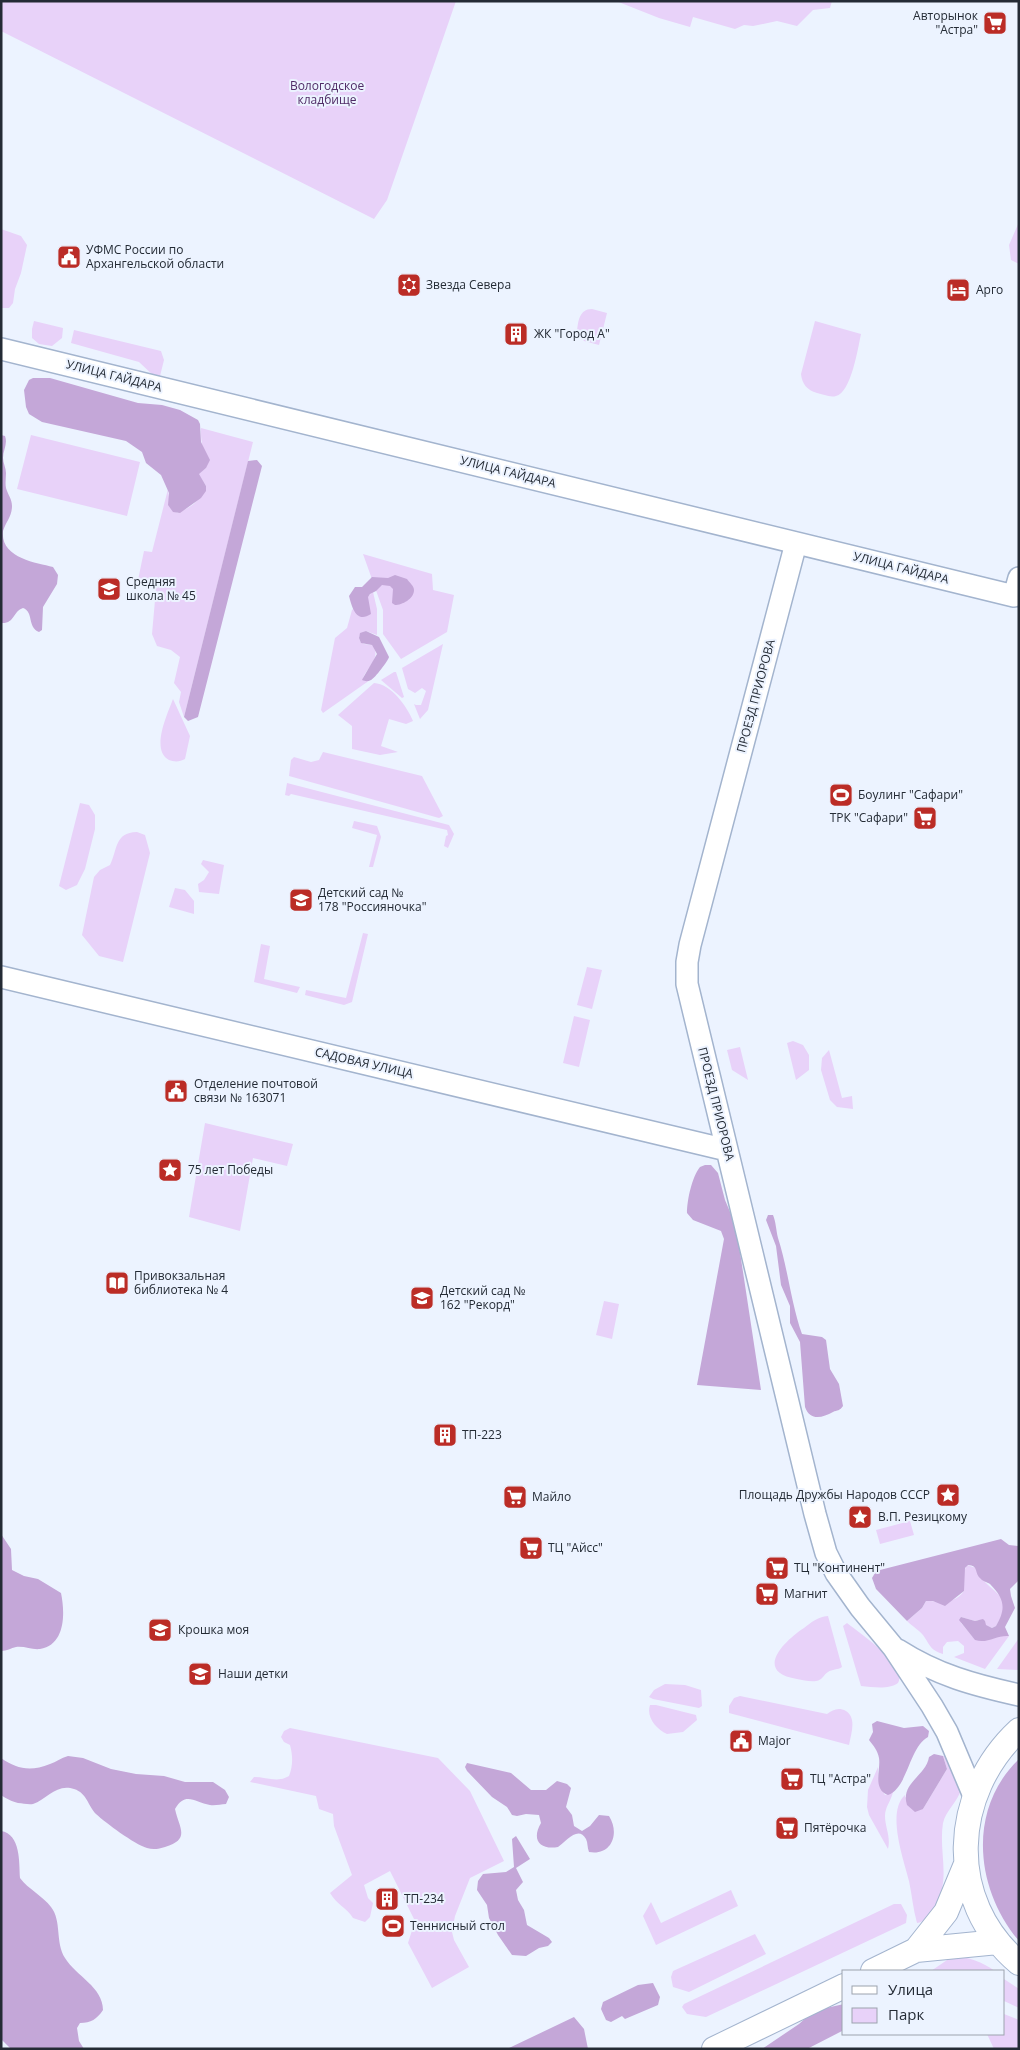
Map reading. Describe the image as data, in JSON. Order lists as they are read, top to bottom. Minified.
{"streets":{"street":["УЛИЦА ГАЙДАРА","ПРОЕЗД ПРИОРОВА","САДОВАЯ УЛИЦА"]},"crossings":[["УЛИЦА ГАЙДАРА","ПРОЕЗД ПРИОРОВА"],["ПРОЕЗД ПРИОРОВА","САДОВАЯ УЛИЦА"]],"parks":["Вологодское кладбище"],"places":{"supermarket":["Авторынок \"Астра\"","ТРК \"Сафари\"","Майло","ТЦ \"Айсс\"","ТЦ \"Континент\"","Магнит","ТЦ \"Астра\"","Пятёрочка"],"public building":["УФМС России по Архангельской области","Отделение почтовой связи № 163071","Major"],"synagogue":["Звезда Севера"],"hotel":["Арго"],"building":["ЖК \"Город А\"","ТП-223","ТП-234"],"school or university":["Средняя школа № 45","Детский сад № 178 \"Россияночка\"","Детский сад № 162 \"Рекорд\"","Крошка моя","Наши детки"],"sports":["Боулинг \"Сафари\"","Теннисный стол"],"place":["75 лет Победы","Площадь Дружбы Народов СССР","В.П. Резицкому"],"library":["Привокзальная библиотека № 4"]},"legend":["Улица","Парк"]}
